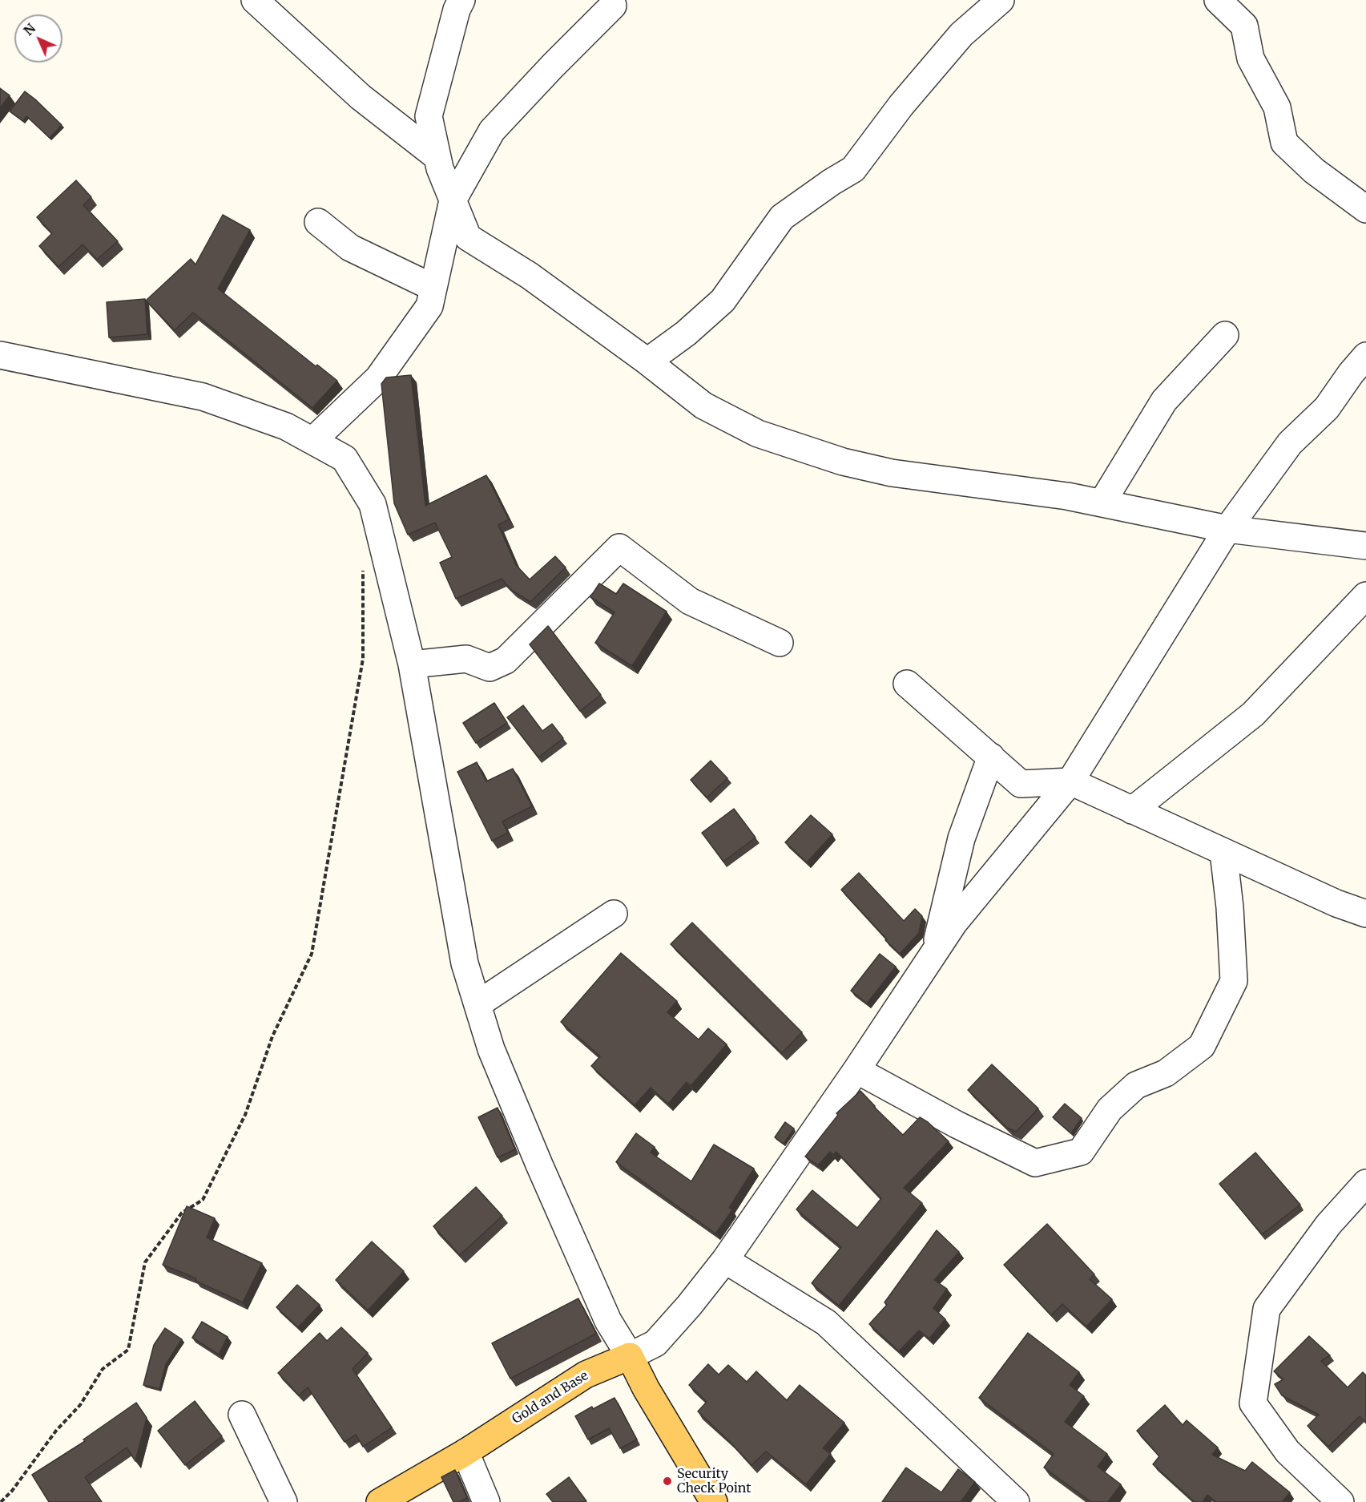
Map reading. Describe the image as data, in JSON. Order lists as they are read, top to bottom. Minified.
{"streets":{"main road":["Gold and Base"]},"places":["Security Check Point"],"north":"top left"}
